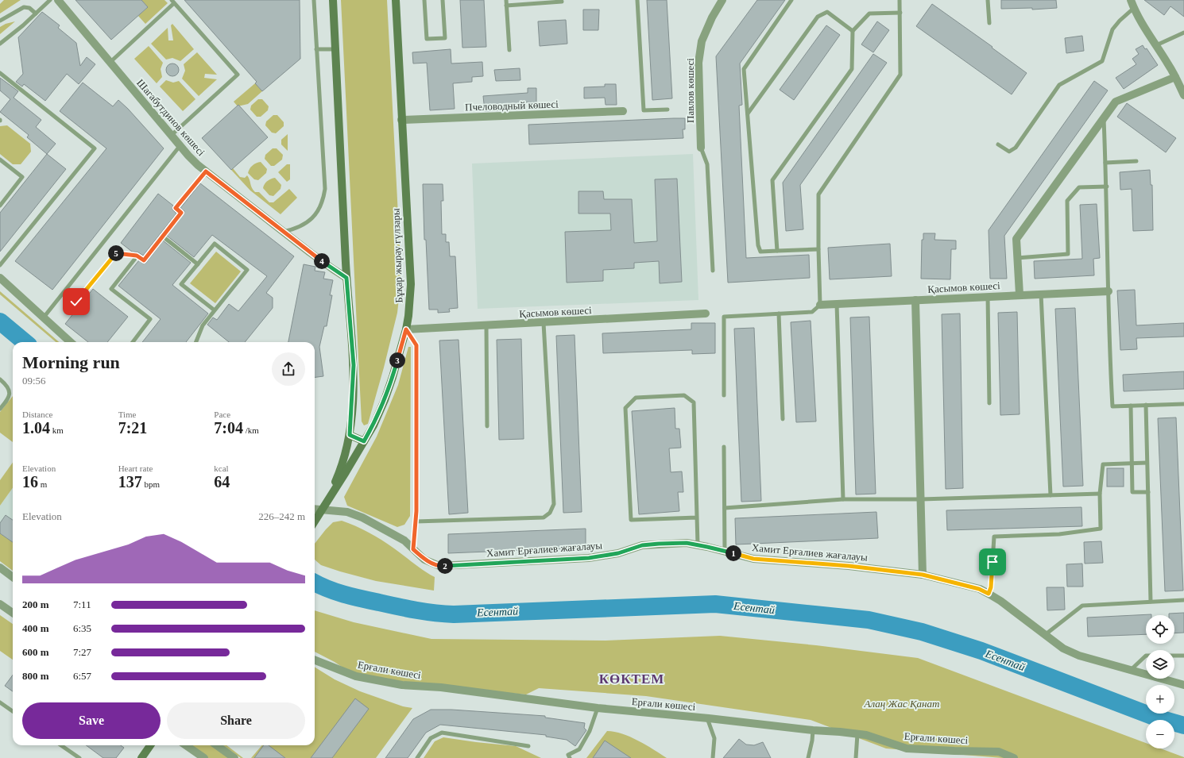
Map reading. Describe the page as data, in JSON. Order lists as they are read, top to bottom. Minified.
{"streets":{"street":["Павлов көшесі","Пчеловодный көшесі","Шагабутдинов көшесі","Бұқар жырау гүлзары","Қасымов көшесі","Хамит Ерғалиев жағалауы","Ерғали көшесі"]},"crossings":[["Пчеловодный көшесі","Бұқар жырау гүлзары"],["Шагабутдинов көшесі","Бұқар жырау гүлзары"],["Бұқар жырау гүлзары","Қасымов көшесі"],["Бұқар жырау гүлзары","Хамит Ерғалиев жағалауы"]],"districts":["КӨКТЕМ"],"water":["Есентай"],"parks":["Алаң Жас Қанат"],"page":{"pins":["5","4","3","1","2"],"heading":["Morning run","09:56"],"stats":[["Distance","1.04 km"],["Time","7:21"],["Pace","7:04 /km"],["Elevation","16 m"],["Heart rate","137 bpm"],["kcal","64"]],"chart":["Elevation","226–242 m"],"list":[{"name":"200 m","note":"7:11"},{"name":"400 m","note":"6:35"},{"name":"600 m","note":"7:27"},{"name":"800 m","note":"6:57"}],"map_buttons":["+","−"],"buttons":["Save","Share"]}}
